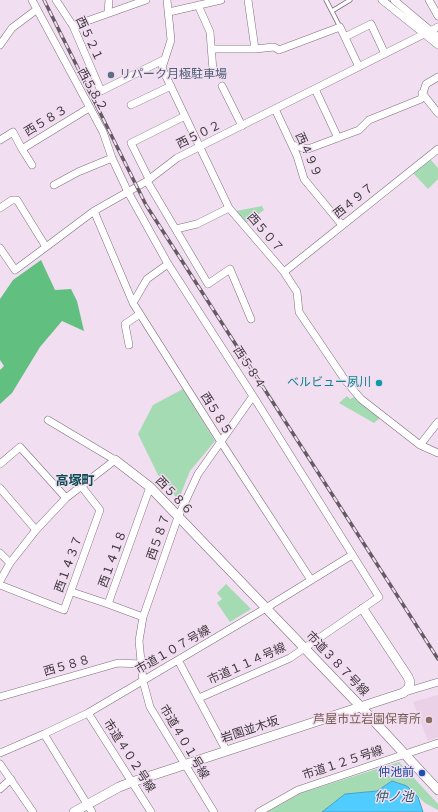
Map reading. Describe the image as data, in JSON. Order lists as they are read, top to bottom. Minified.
{"streets":{"street":["西５２１","西５８２","西５８３","西５０２","西４９９","西４９７","西５０７","西５８４","西５８５","西５８６","西５８７","西１４１８","西１４３７","市道１０７号線","市道１１４号線","市道３８７号線","西５８８","岩園並木坂","市道４０１号線","市道４０２号線","市道１２５号線"]},"crossings":[["西５２１","西５０７"],["西５８２","西５８３"],["西５８２","西５０２"],["西５８２","西５８４"],["西５０２","西４９９"],["西５０２","西５０７"],["西５０２","西５８４"],["西５０２","西５８５"],["西４９９","西４９７"],["西４９７","西５０７"],["西５８４","西５８７"],["西５８４","市道１０７号線"],["西５８４","市道１１４号線"],["西５８５","西５８７"],["西５８５","市道１０７号線"],["西５８６","西５８７"],["西５８６","西１４１８"],["西５８６","市道１０７号線"],["西５８６","市道３８７号線"],["西５８７","西１４１８"],["西５８７","市道１０７号線"],["西５８７","西５８８"],["西５８７","市道４０１号線"],["市道１０７号線","市道３８７号線"],["市道１０７号線","市道４０１号線"],["市道１０７号線","市道４０２号線"],["市道１１４号線","市道３８７号線"],["市道３８７号線","岩園並木坂"],["市道３８７号線","市道１２５号線"],["岩園並木坂","市道４０１号線"],["岩園並木坂","市道４０２号線"]],"districts":["高塚町"],"water":["仲ノ池"],"places":["リパーク月極駐車場","ベルビュー夙川","芦屋市立岩園保育所","仲池前"]}
